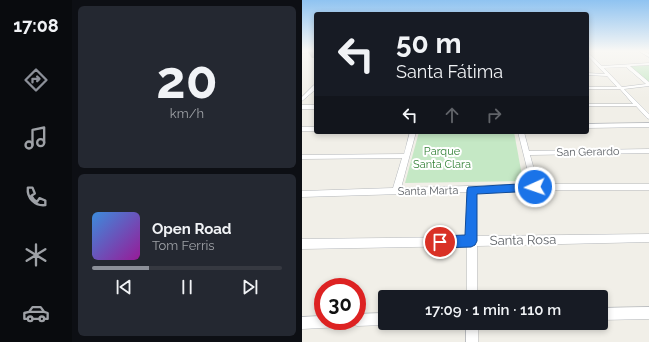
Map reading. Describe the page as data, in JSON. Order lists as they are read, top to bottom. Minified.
{"streets":{"street":["San Gerardo","Santa Marta","Santa Rosa"]},"parks":["Parque Santa Clara"],"page":{"tabs":"17:08","tile":["20","km/h"],"turn":["50 m","Santa Fátima"],"song":["Open Road","Tom Ferris"],"limit":"30","trip":"17:09 · 1 min · 110 m"}}
